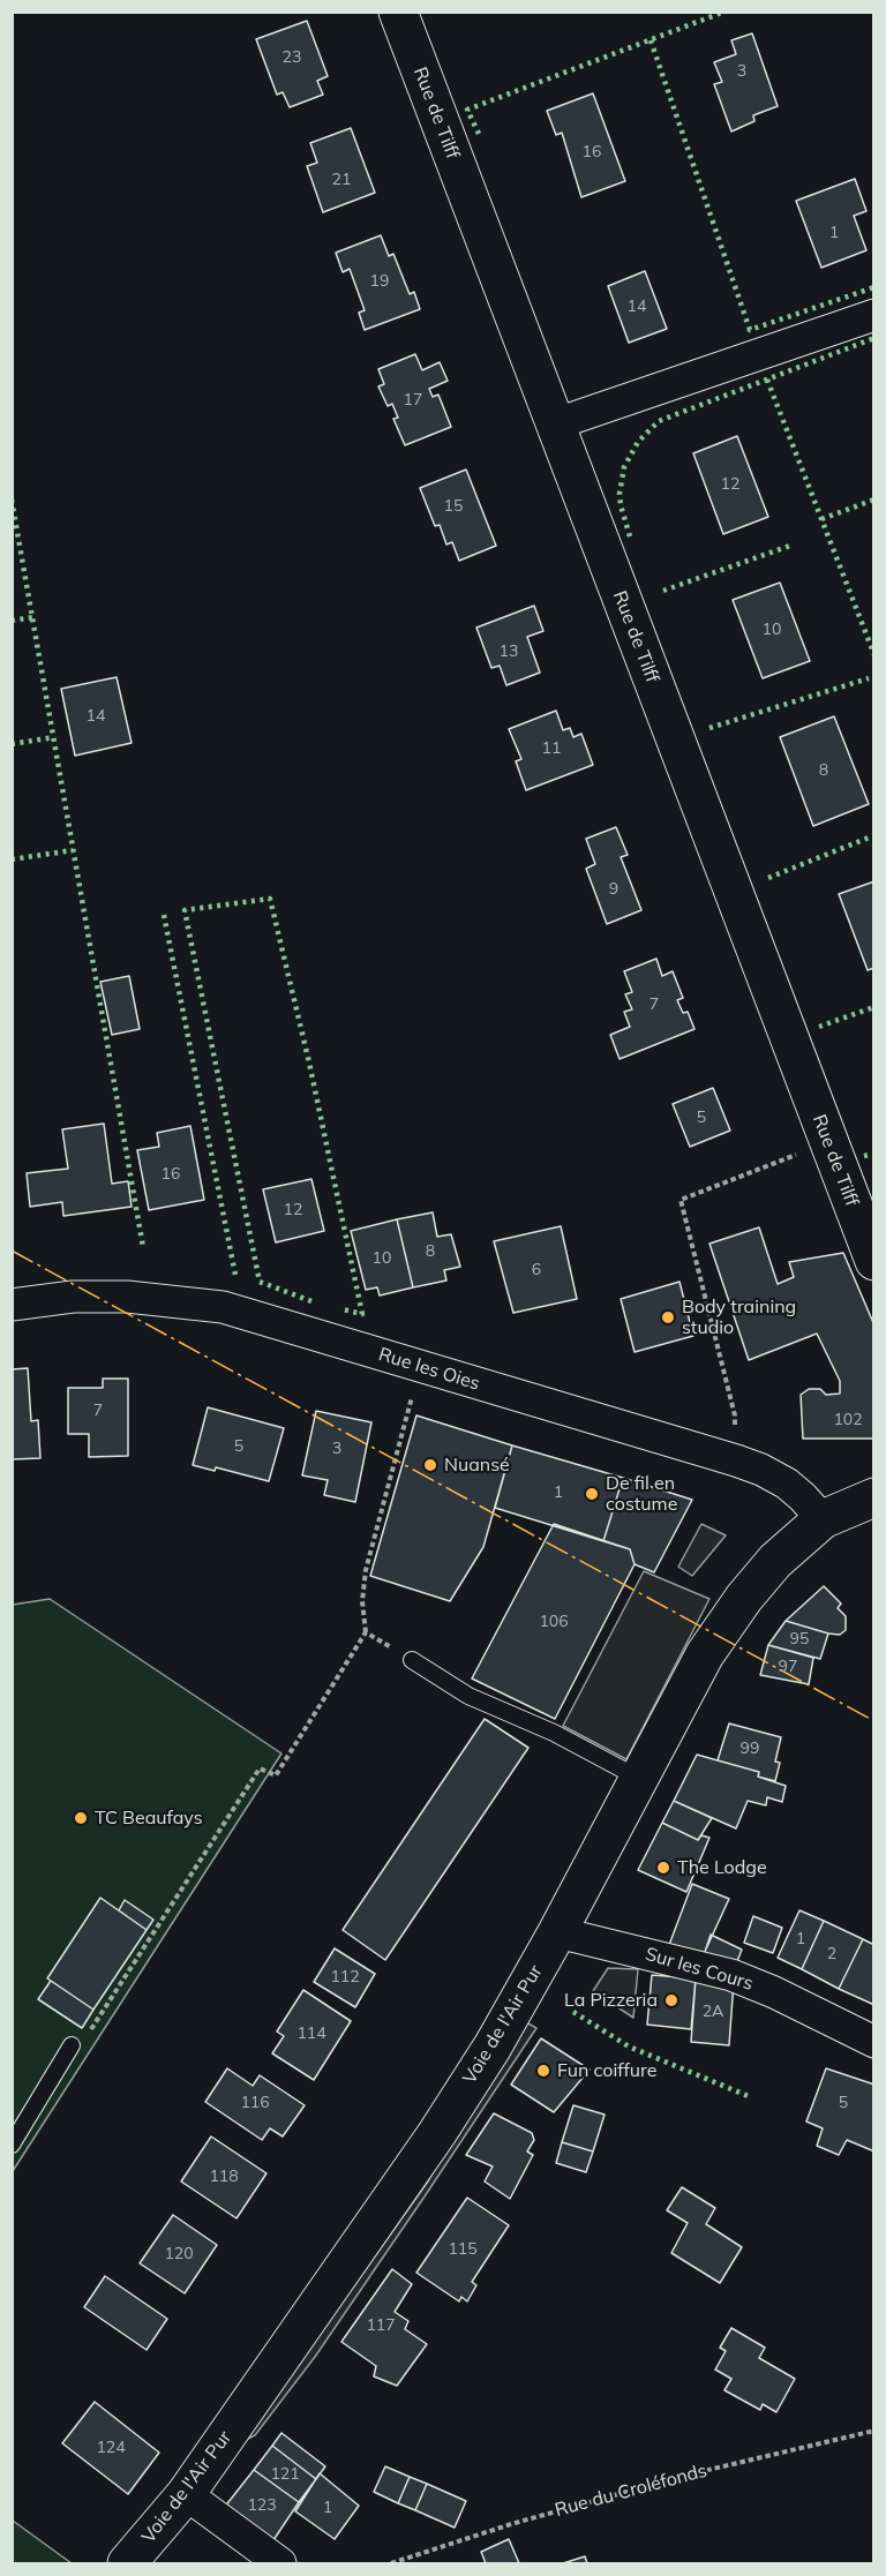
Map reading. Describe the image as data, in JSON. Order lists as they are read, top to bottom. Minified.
{"streets":{"main road":["Rue de Tilff","Voie de l'Air Pur"],"street":["Rue les Oies","Sur les Cours"],"path":["Rue du Croléfonds"]},"crossings":[["Rue les Oies","Voie de l'Air Pur"],["Sur les Cours","Voie de l'Air Pur"]],"places":["Body training studio","Nuansé","De fil en costume","TC Beaufays","The Lodge","La Pizzeria","Fun coiffure"],"house_numbers":["23","3","16","21","1","19","14","17","12","15","10","13","14","11","8","9","7","5","16","12","8","10","6","7","102","5","3","1","106","95","97","99","1","2","112","2A","114","116","5","118","115","120","117","124","121","123","1"]}
